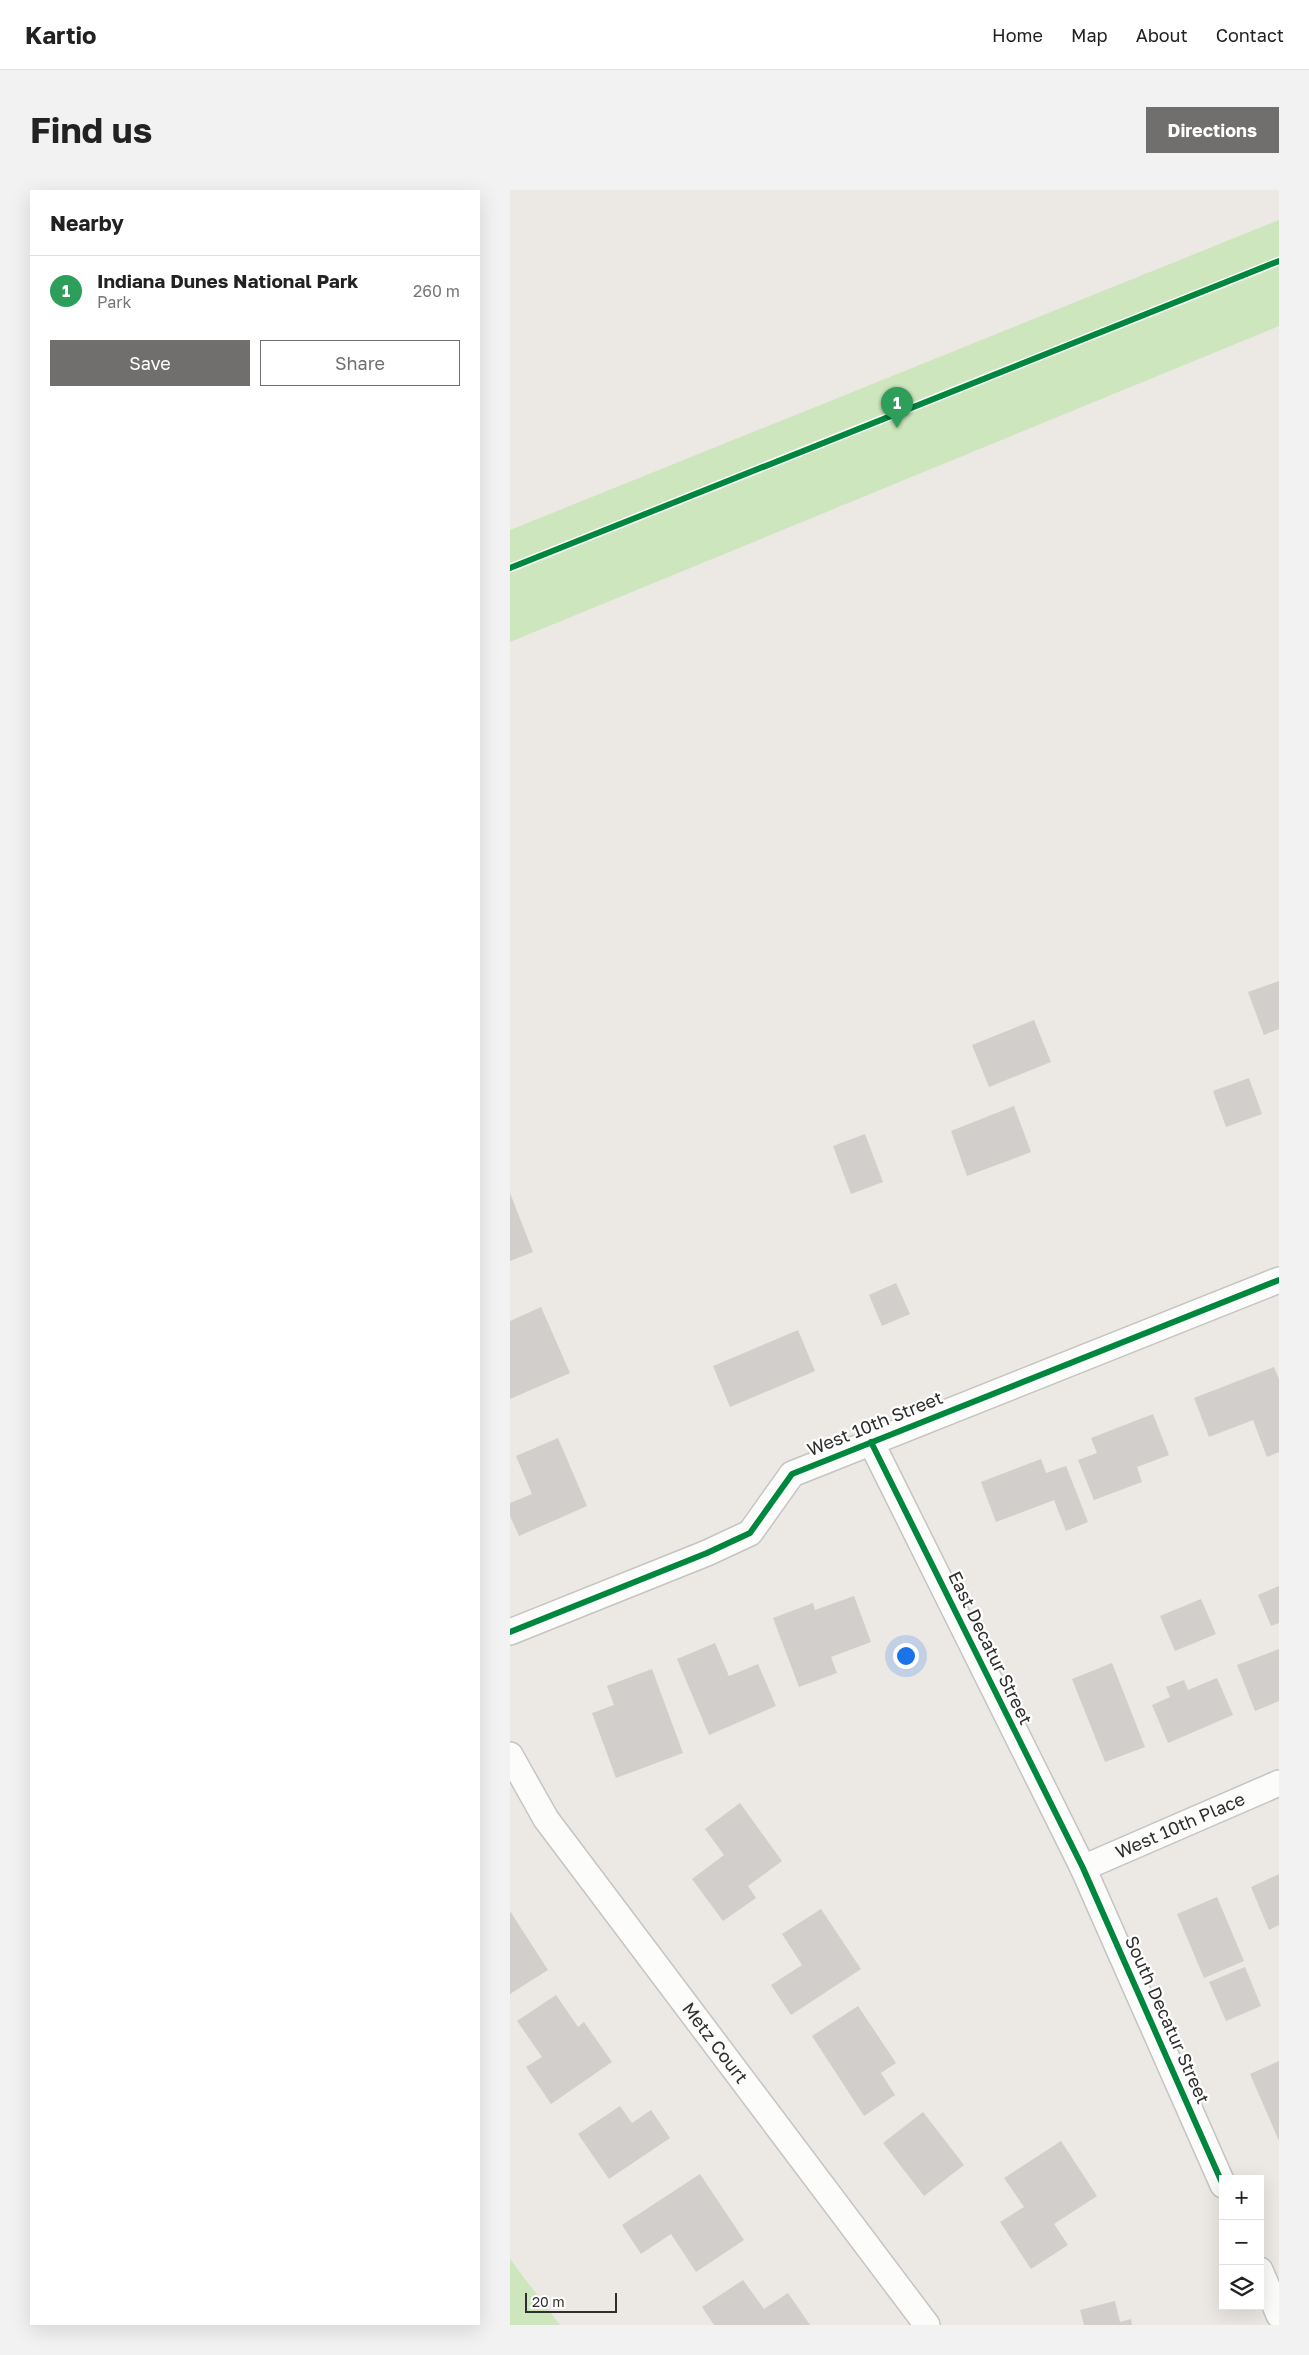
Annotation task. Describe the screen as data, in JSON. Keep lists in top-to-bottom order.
{
  "streets": {
    "street": [
      "West 10th Street",
      "East Decatur Street",
      "West 10th Place",
      "South Decatur Street",
      "Metz Court"
    ]
  },
  "crossings": [
    ["West 10th Street", "East Decatur Street"],
    ["East Decatur Street", "West 10th Place"],
    ["East Decatur Street", "South Decatur Street"],
    ["West 10th Place", "South Decatur Street"]
  ],
  "scale_bar": "20 m",
  "page": {
    "header": "Kartio",
    "nav": [
      "Home",
      "Map",
      "About",
      "Contact"
    ],
    "buttons": [
      "Directions",
      ["Save", "Share"]
    ],
    "title": "Find us",
    "heading": "Nearby",
    "list": [
      {
        "mark": "1",
        "name": "Indiana Dunes National Park",
        "note": "Park",
        "value": "260 m"
      }
    ],
    "pins": "1",
    "map_buttons": ["+", "−"],
    "scale": "20 m"
  }
}
